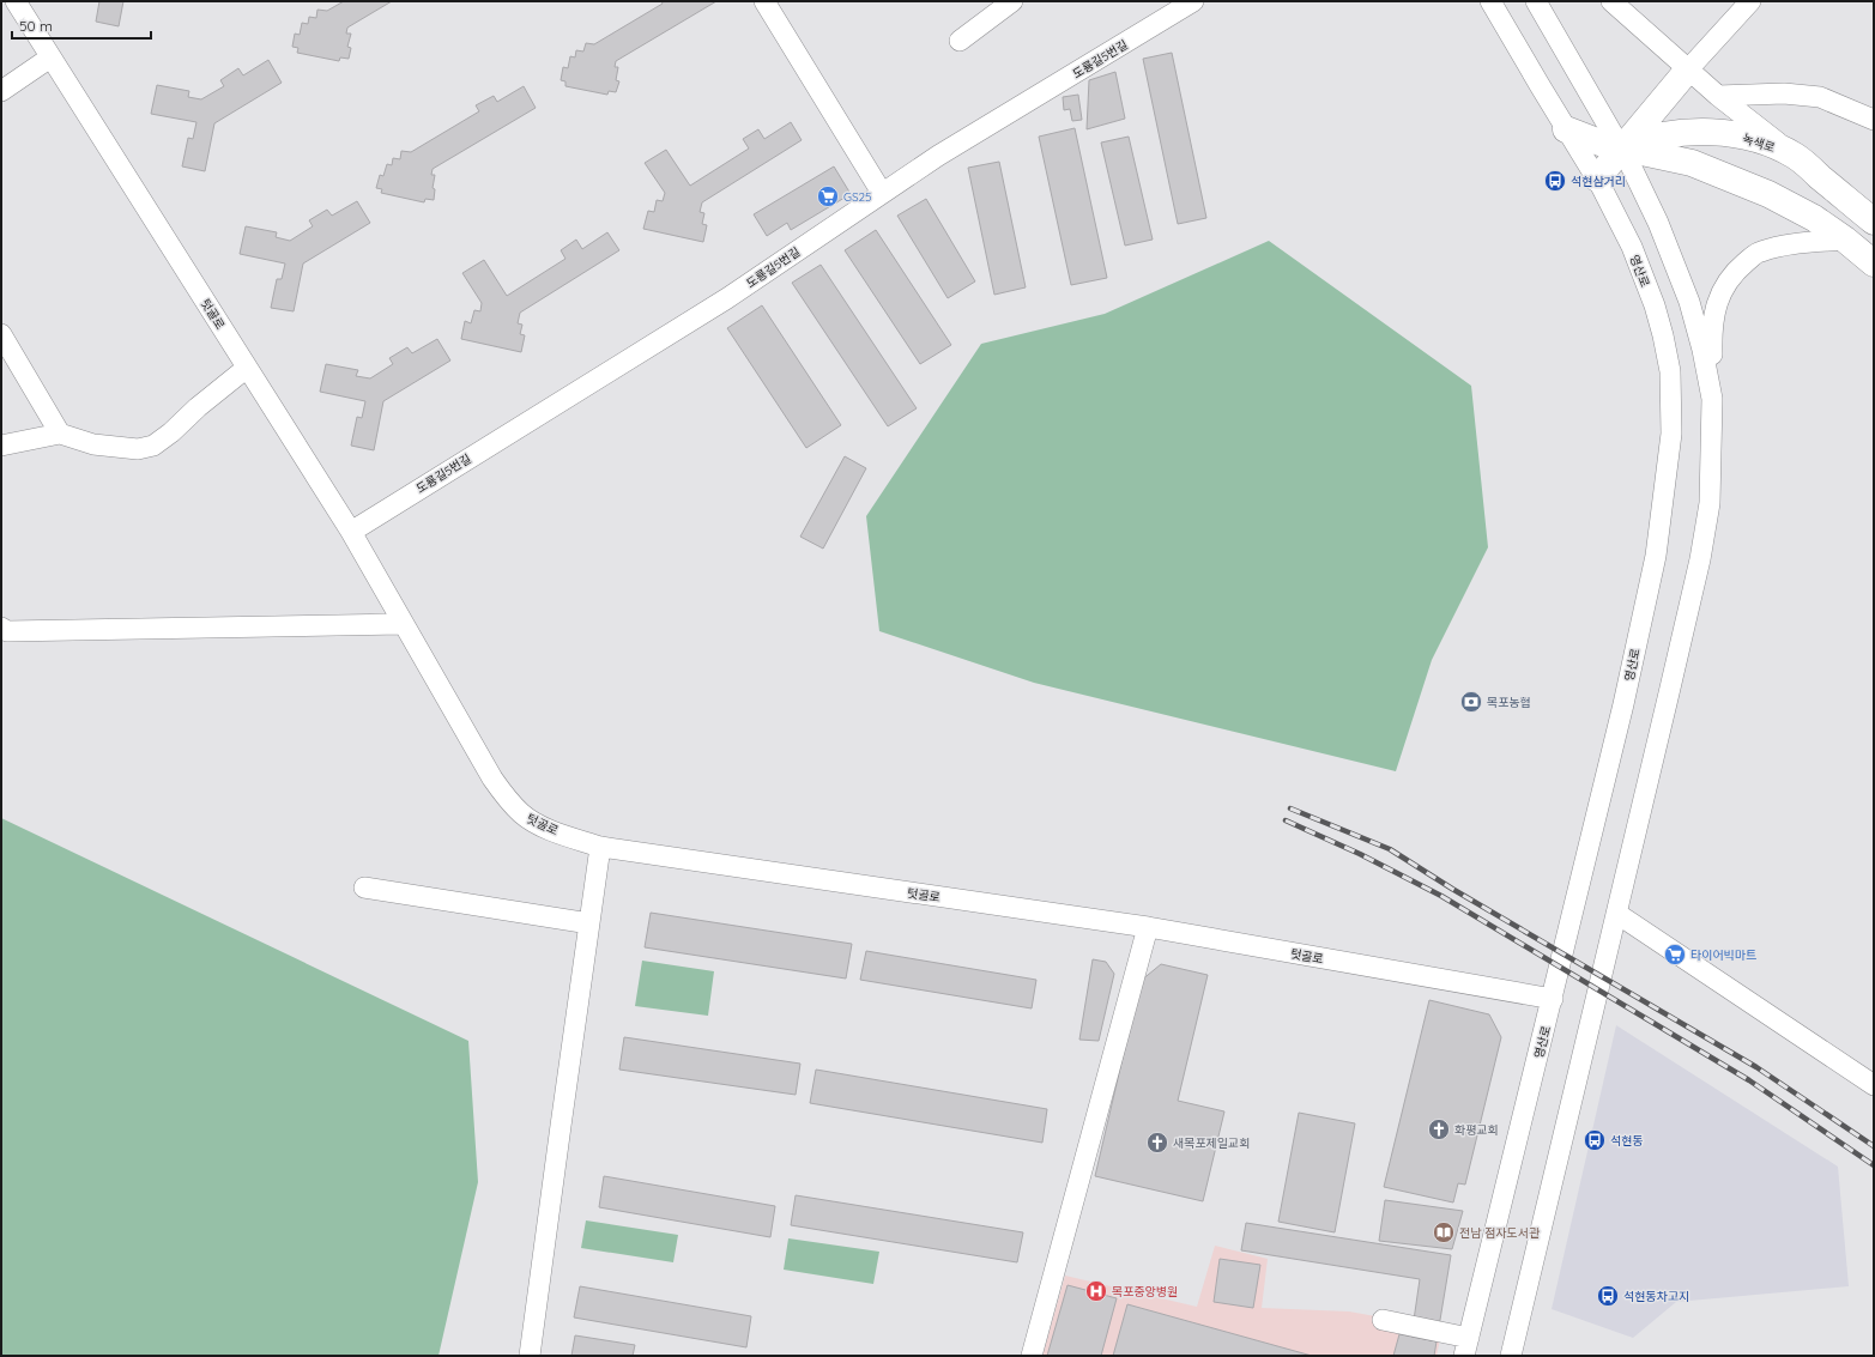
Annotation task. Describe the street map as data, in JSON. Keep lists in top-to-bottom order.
{
  "streets": {
    "main road": ["녹색로"],
    "street": ["도룡길5번길", "영산로", "텃골로"]
  },
  "crossings": [
    ["도룡길5번길", "텃골로"],
    ["영산로", "텃골로"]
  ],
  "places": {
    "bus stop": ["석현삼거리", "석현동", "석현동차고지"],
    "supermarket": ["GS25", "타이어빅마트"],
    "bank": ["목포농협"],
    "church": ["화평교회", "새목포제일교회"],
    "library": ["전남 점자도서관"],
    "hospital": ["목포중앙병원"]
  },
  "scale_bar": "50 m"
}
